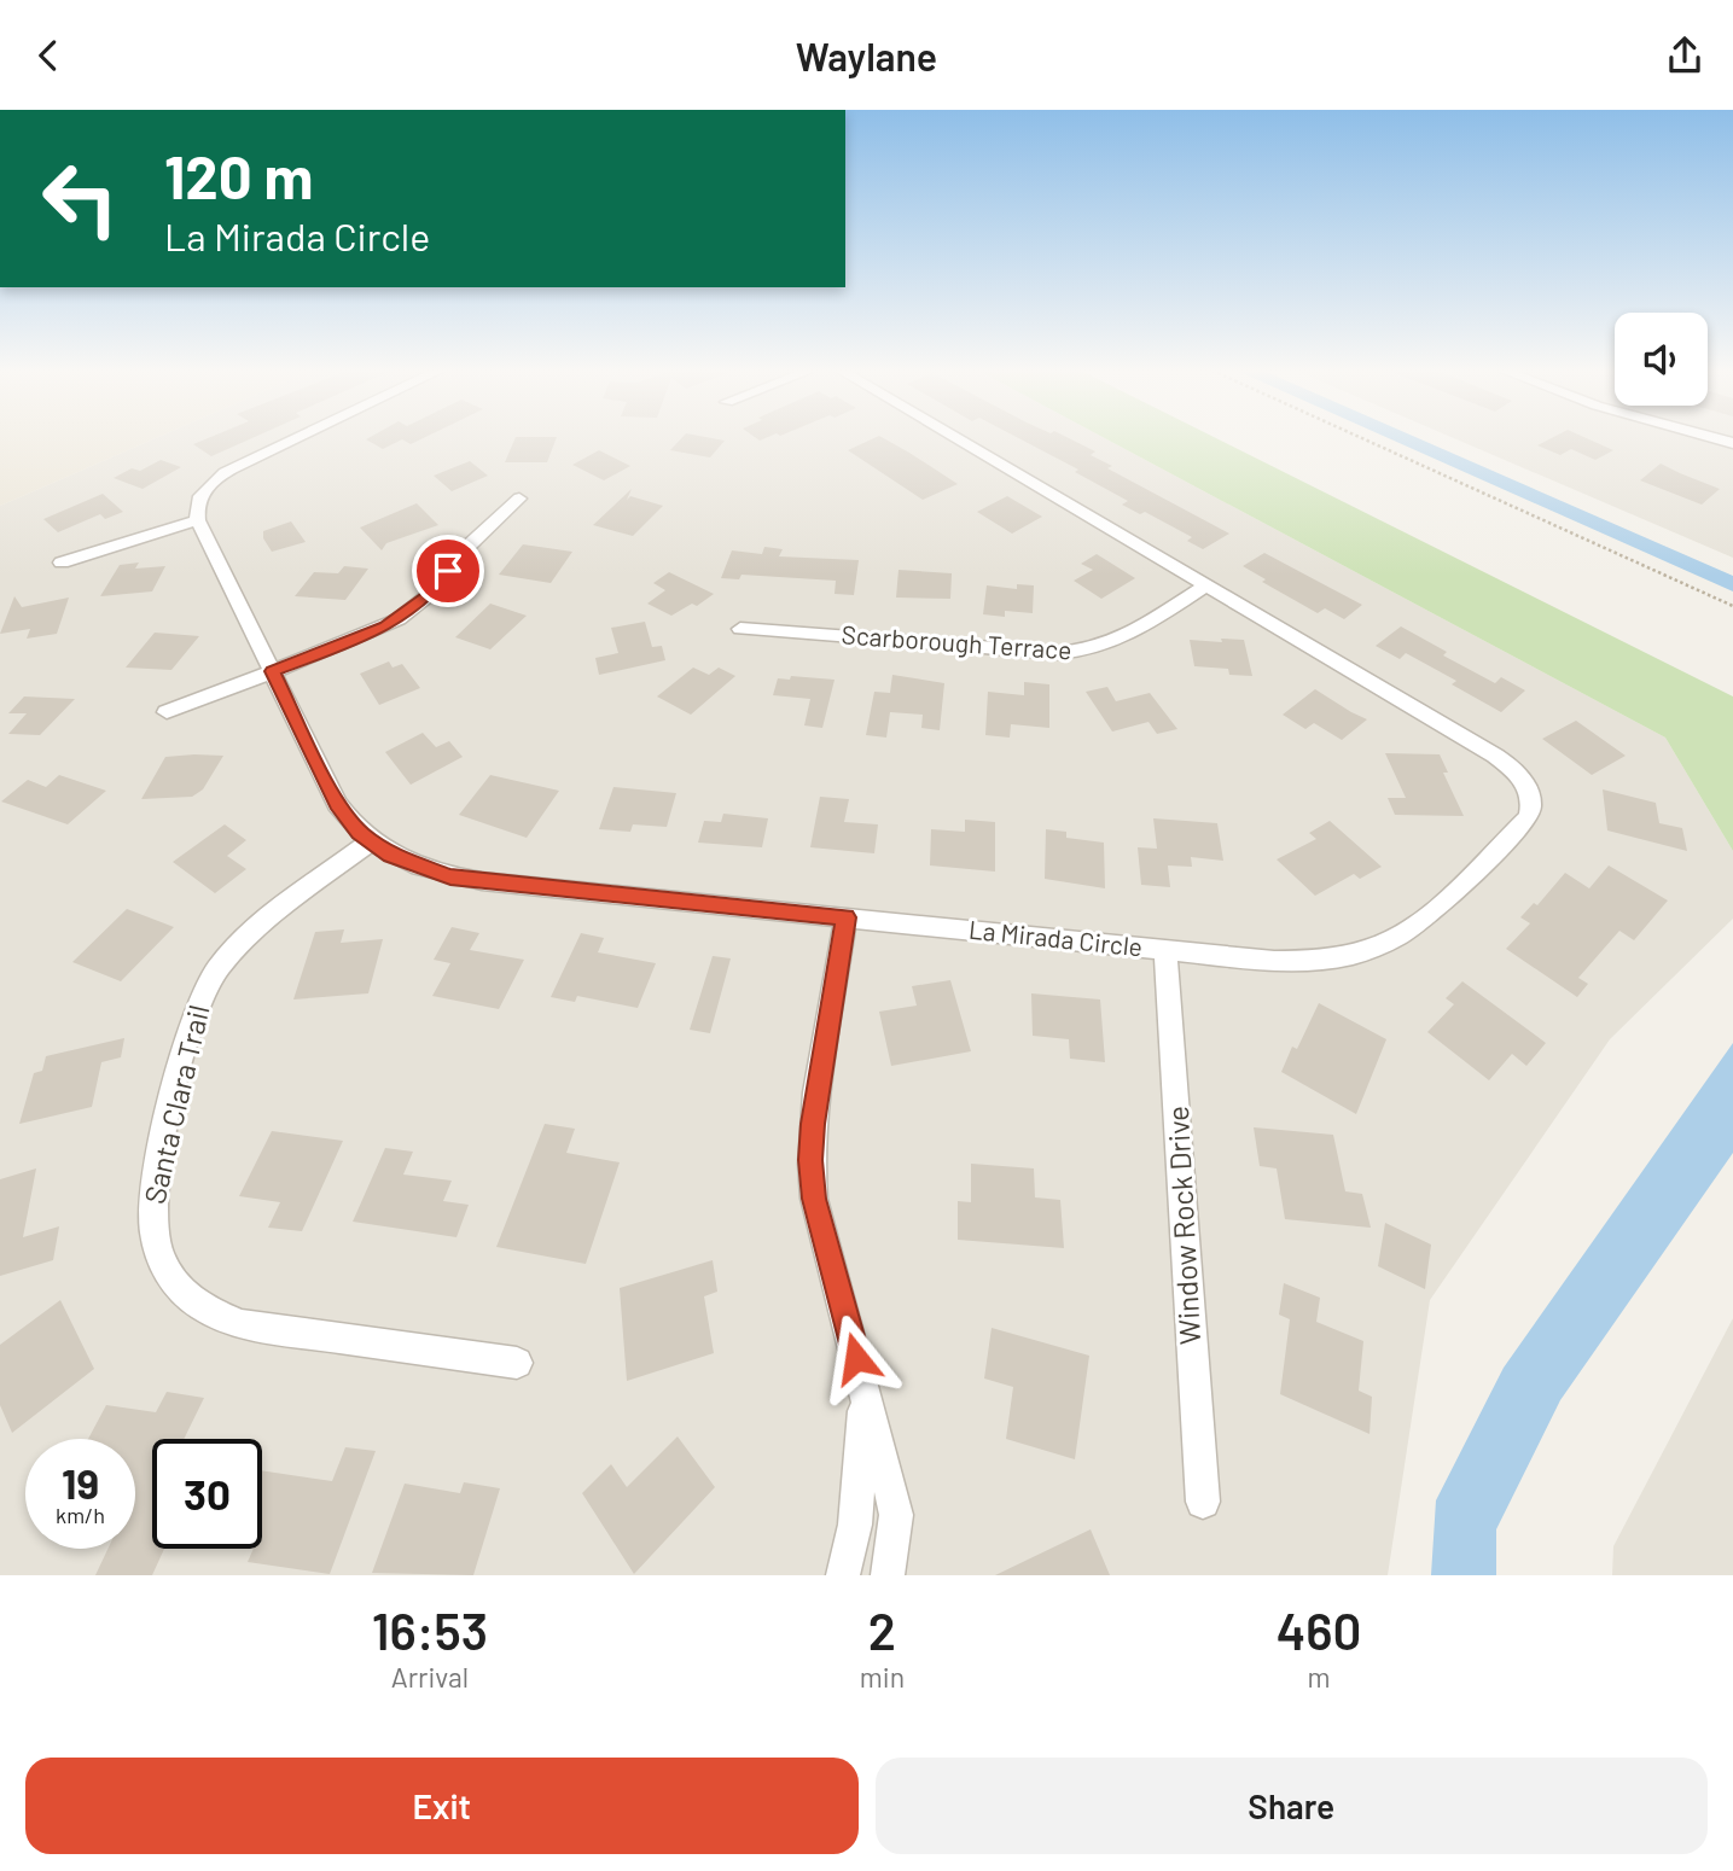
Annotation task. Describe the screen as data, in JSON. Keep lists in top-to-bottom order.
{
  "streets": {
    "street": [
      "Scarborough Terrace",
      "La Mirada Circle",
      "Santa Clara Trail",
      "Window Rock Drive"
    ]
  },
  "crossings": [
    ["Scarborough Terrace", "La Mirada Circle"],
    ["La Mirada Circle", "Santa Clara Trail"],
    ["La Mirada Circle", "Window Rock Drive"]
  ],
  "page": {
    "header": "Waylane",
    "turn": ["120 m", "La Mirada Circle"],
    "speed": "19 km/h",
    "limit": "30",
    "eta": [
      "16:53",
      "Arrival",
      "2",
      "min",
      "460",
      "m"
    ],
    "buttons": ["Exit", "Share"]
  }
}
